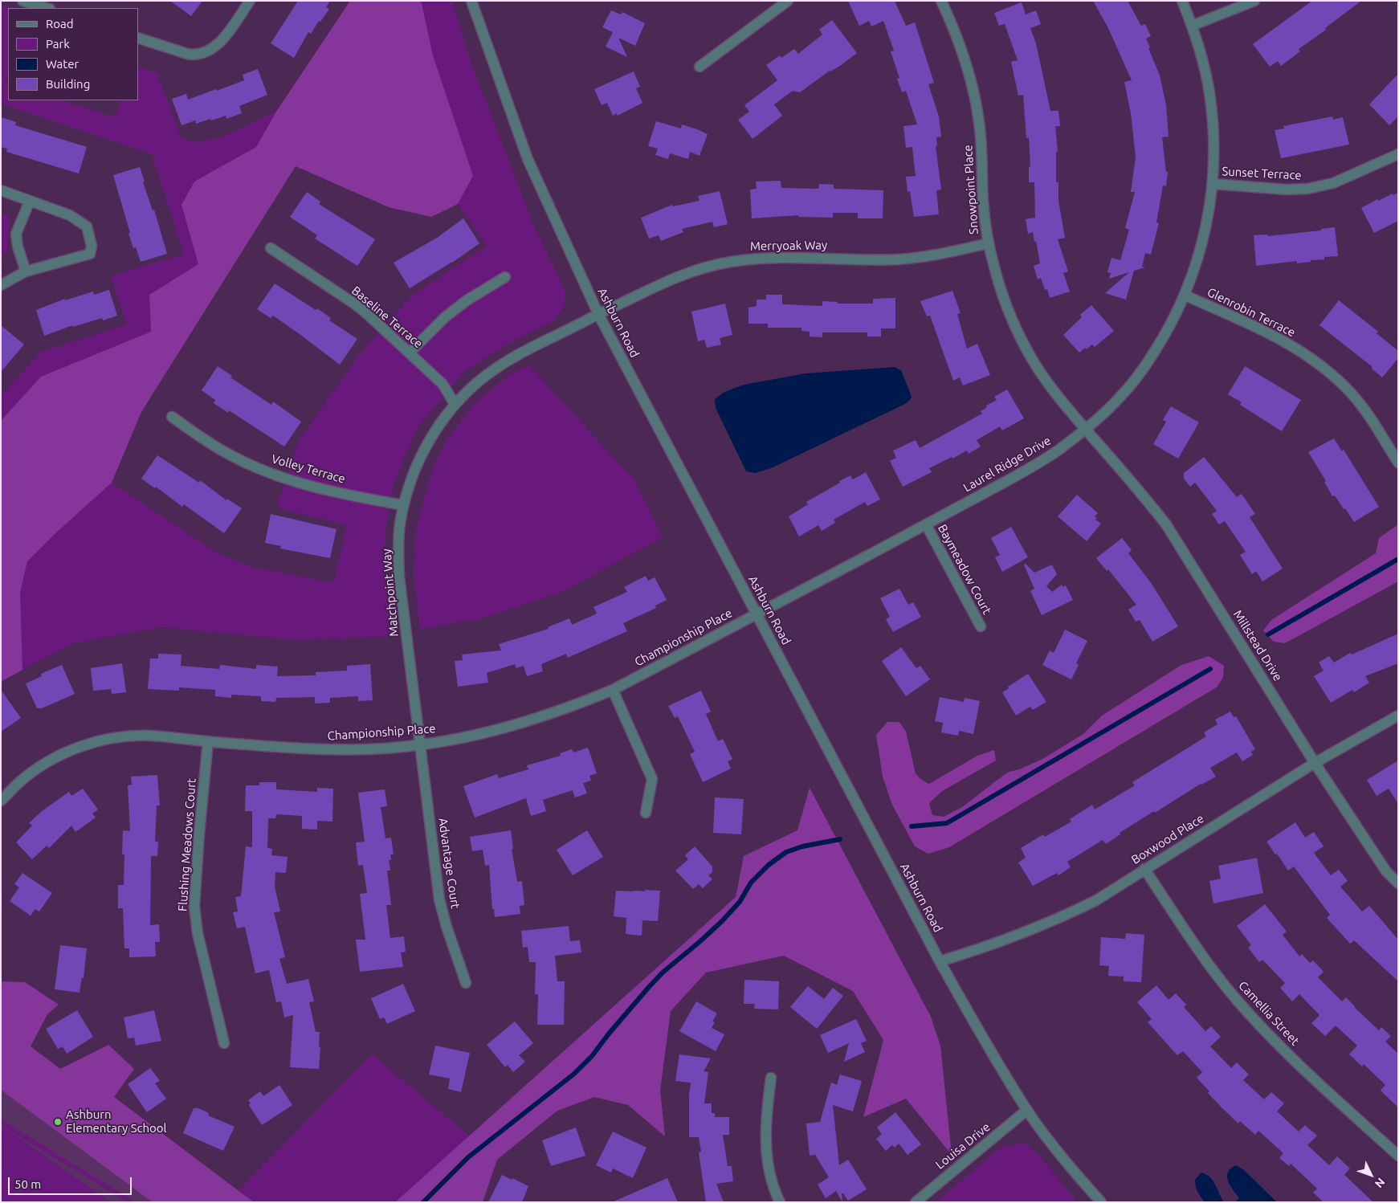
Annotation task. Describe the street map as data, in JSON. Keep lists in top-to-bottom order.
{
  "streets": {
    "street": [
      "Sunset Terrace",
      "Snowpoint Place",
      "Merryoak Way",
      "Glenrobin Terrace",
      "Baseline Terrace",
      "Ashburn Road",
      "Laurel Ridge Drive",
      "Volley Terrace",
      "Baymeadow Court",
      "Matchpoint Way",
      "Championship Place",
      "Millstead Drive",
      "Boxwood Place",
      "Flushing Meadows Court",
      "Advantage Court",
      "Camellia Street",
      "Louisa Drive"
    ]
  },
  "crossings": [
    ["Sunset Terrace", "Laurel Ridge Drive"],
    ["Snowpoint Place", "Merryoak Way"],
    ["Snowpoint Place", "Laurel Ridge Drive"],
    ["Snowpoint Place", "Millstead Drive"],
    ["Merryoak Way", "Ashburn Road"],
    ["Merryoak Way", "Matchpoint Way"],
    ["Glenrobin Terrace", "Laurel Ridge Drive"],
    ["Baseline Terrace", "Matchpoint Way"],
    ["Ashburn Road", "Laurel Ridge Drive"],
    ["Ashburn Road", "Matchpoint Way"],
    ["Ashburn Road", "Championship Place"],
    ["Ashburn Road", "Boxwood Place"],
    ["Ashburn Road", "Louisa Drive"],
    ["Laurel Ridge Drive", "Baymeadow Court"],
    ["Laurel Ridge Drive", "Championship Place"],
    ["Laurel Ridge Drive", "Millstead Drive"],
    ["Volley Terrace", "Matchpoint Way"],
    ["Matchpoint Way", "Championship Place"],
    ["Matchpoint Way", "Advantage Court"],
    ["Championship Place", "Flushing Meadows Court"],
    ["Championship Place", "Advantage Court"],
    ["Millstead Drive", "Boxwood Place"],
    ["Boxwood Place", "Camellia Street"]
  ],
  "places": ["Ashburn Elementary School"],
  "legend": [
    "Road",
    "Park",
    "Water",
    "Building"
  ],
  "scale_bar": "50 m",
  "north": "bottom right"
}
